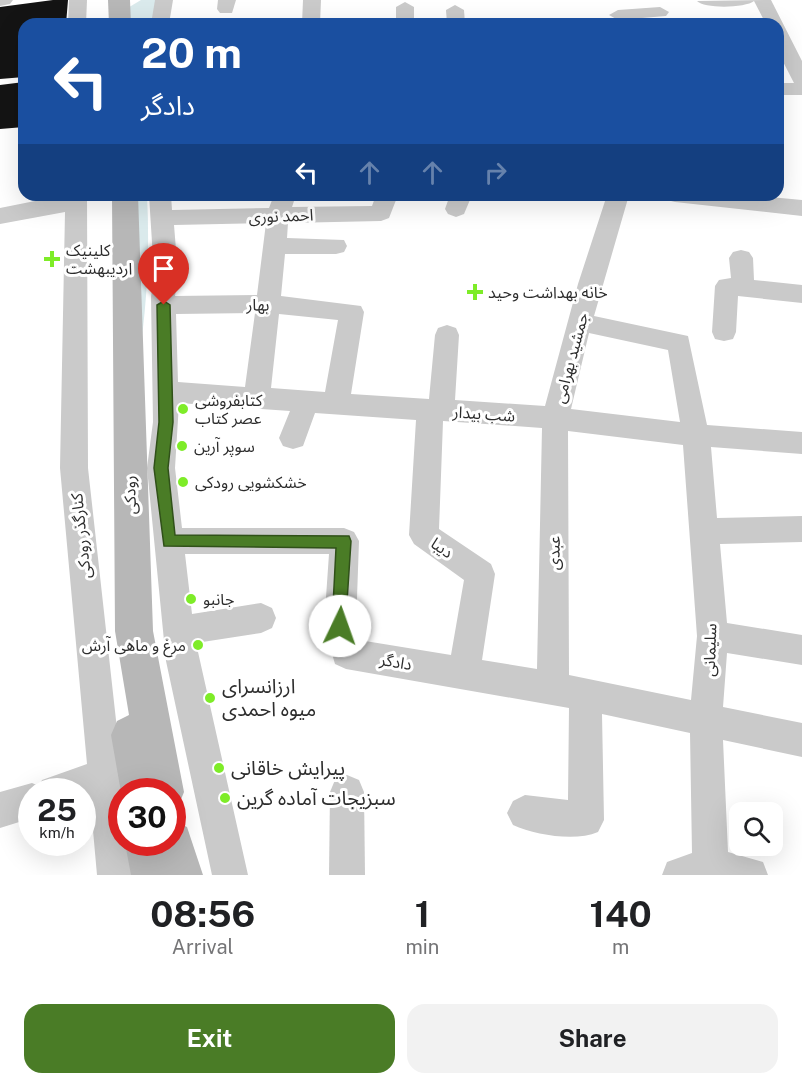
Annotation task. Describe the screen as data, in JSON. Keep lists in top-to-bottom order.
{
  "streets": {
    "main road": ["رودکی"],
    "street": [
      "احمد نوری",
      "بهار",
      "جمشید بهرامی",
      "شب بیدار",
      "کنارگذر رودکی",
      "دیبا",
      "عبدی",
      "سلیمانی",
      "دادگر"
    ]
  },
  "crossings": [
    ["بهار", "شب بیدار"],
    ["جمشید بهرامی", "شب بیدار"],
    ["جمشید بهرامی", "عبدی"],
    ["جمشید بهرامی", "سلیمانی"],
    ["شب بیدار", "دیبا"],
    ["شب بیدار", "عبدی"],
    ["شب بیدار", "سلیمانی"],
    ["دیبا", "دادگر"],
    ["عبدی", "دادگر"],
    ["سلیمانی", "دادگر"]
  ],
  "places": {
    "health": ["کلینیک اردیبهشت", "خانه بهداشت وحید"],
    "other": [
      "کتابفروشی عصر کتاب",
      "سوپر آرین",
      "خشکشویی رودکی",
      "جانبو",
      "مرغ و ماهی آرش",
      "ارزانسرای میوه احمدی",
      "پیرایش خاقانی",
      "سبزیجات آماده گرین"
    ]
  },
  "page": {
    "turn": ["20 m", "دادگر"],
    "speed": "25 km/h",
    "limit": "30",
    "eta": [
      "08:56",
      "Arrival",
      "1",
      "min",
      "140",
      "m"
    ],
    "buttons": ["Exit", "Share"]
  }
}
